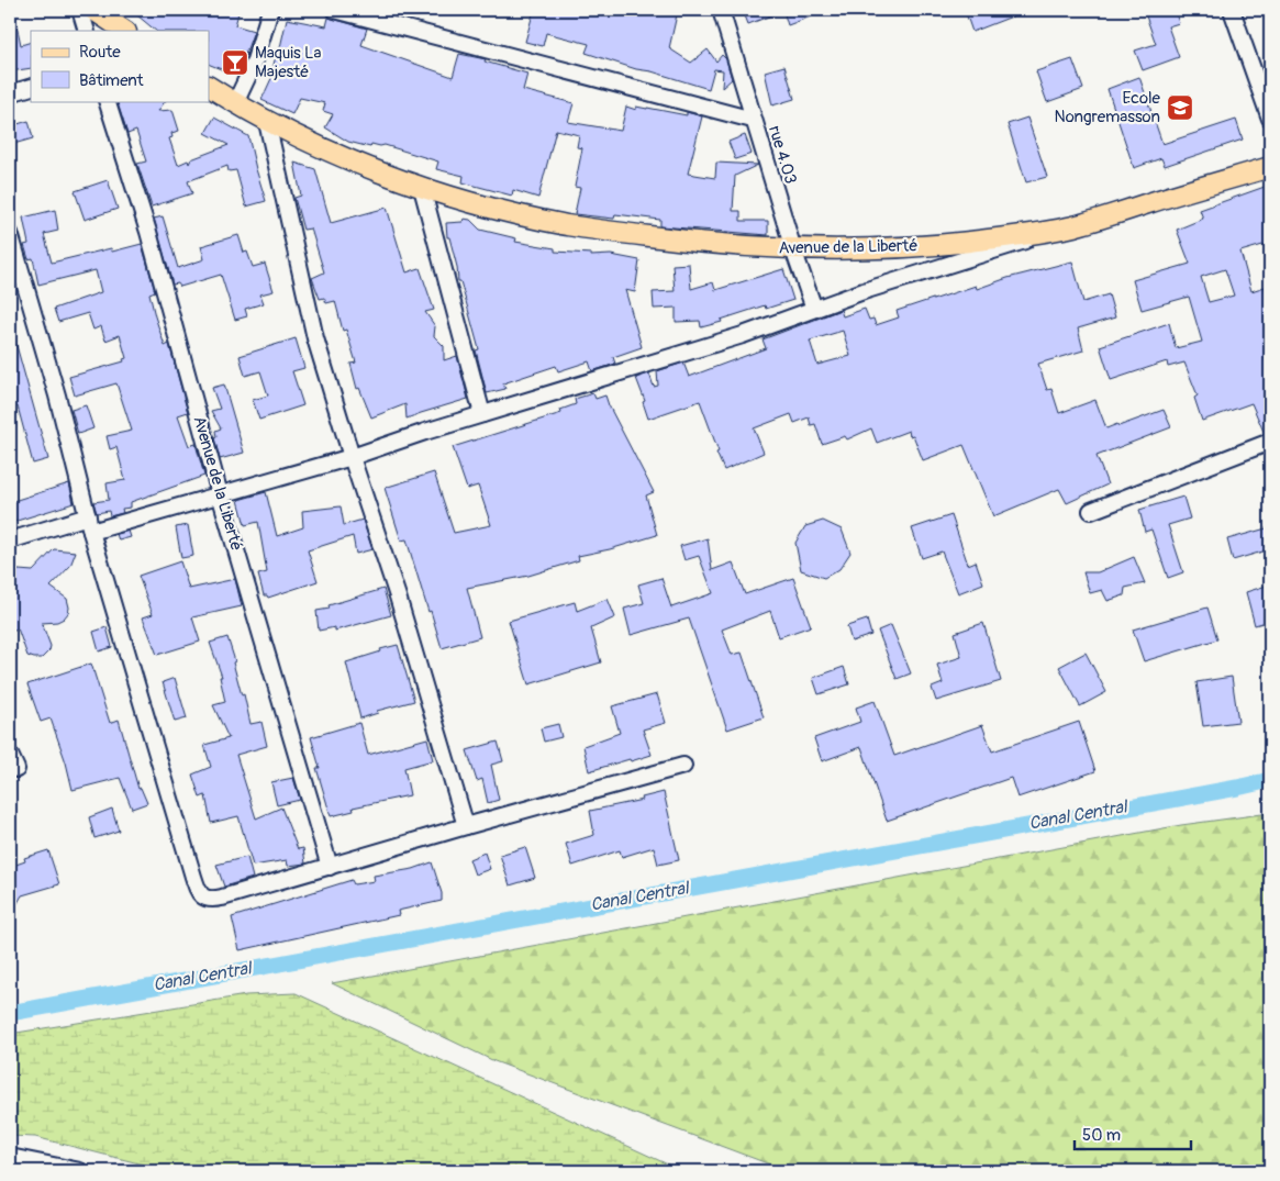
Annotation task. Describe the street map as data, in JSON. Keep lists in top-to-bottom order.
{
  "streets": {
    "main road": ["Avenue de la Liberté"],
    "street": ["rue 4.03"]
  },
  "crossings": [
    ["rue 4.03", "Avenue de la Liberté"]
  ],
  "water": ["Canal Central"],
  "places": {
    "bar": ["Maquis La Majesté"],
    "school or university": ["Ecole Nongremasson"]
  },
  "legend": ["Route", "Bâtiment"],
  "scale_bar": "50 m"
}
